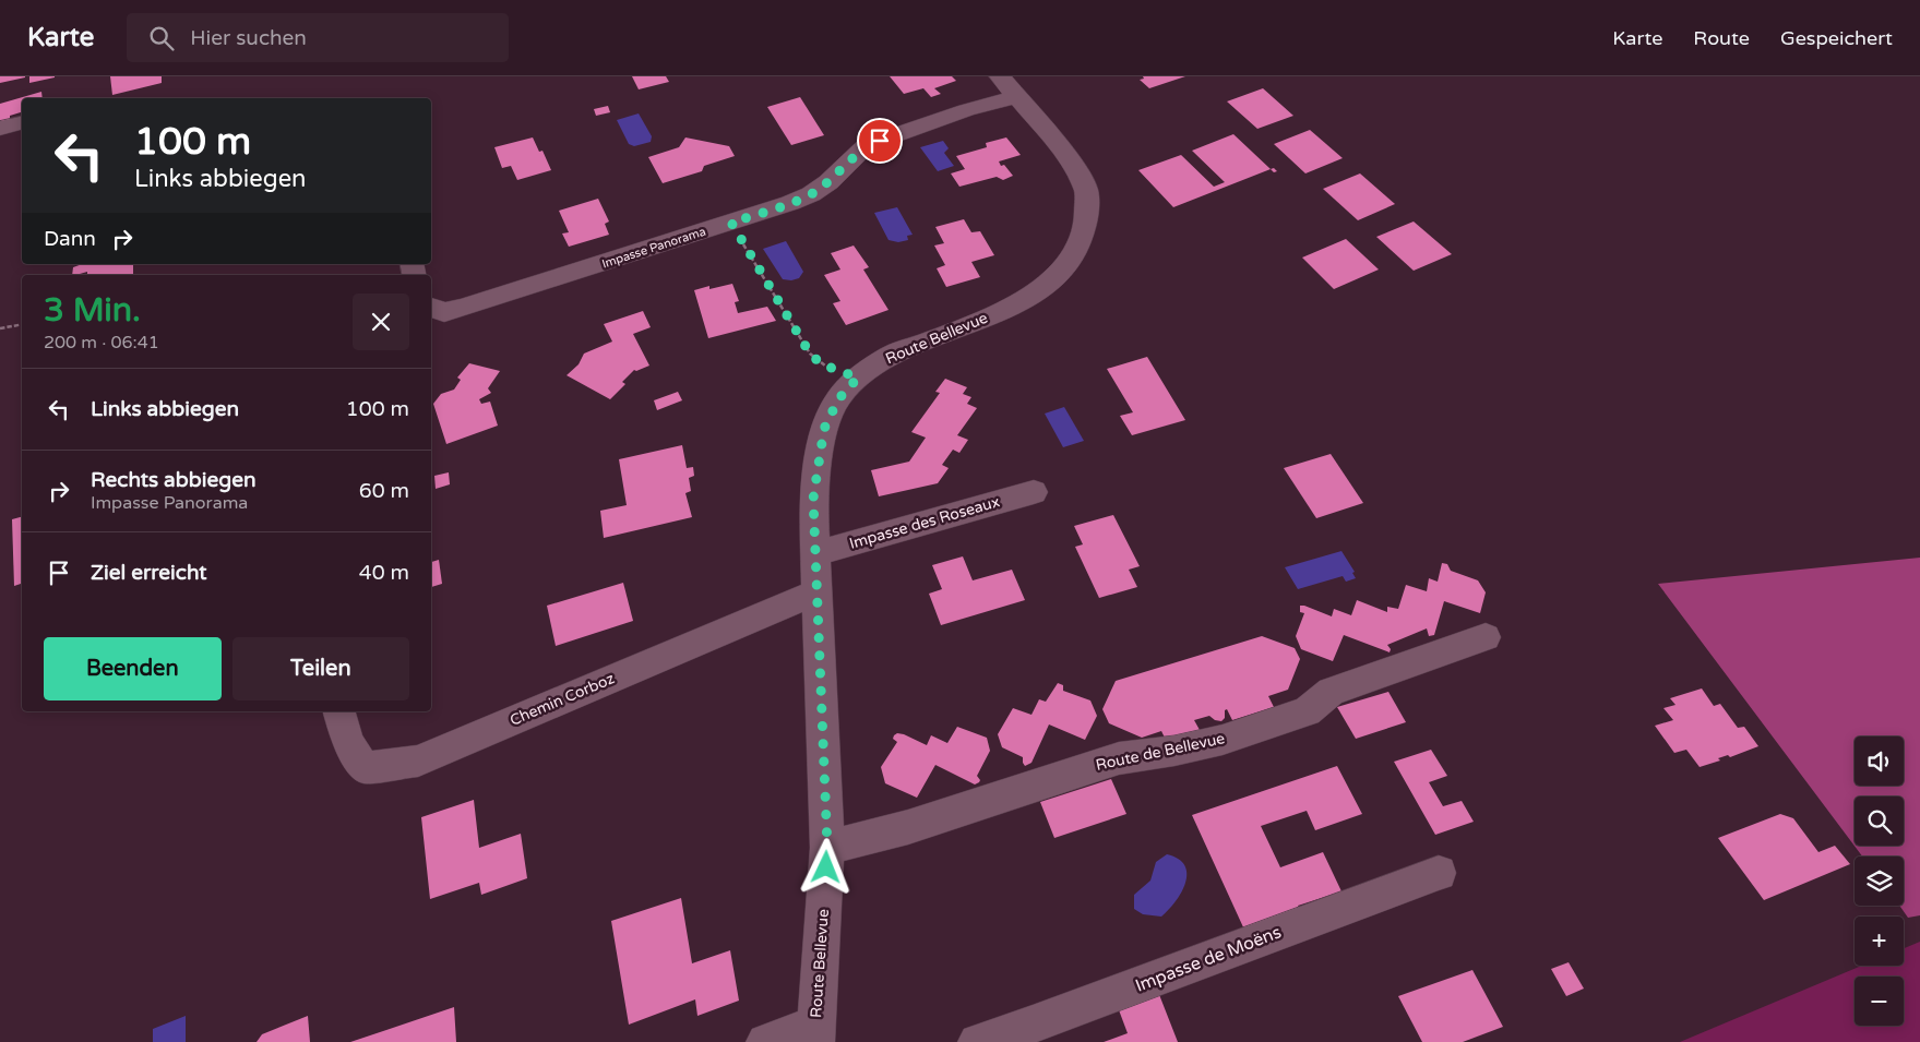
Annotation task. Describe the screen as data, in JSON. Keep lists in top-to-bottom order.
{
  "streets": {
    "street": [
      "Impasse Panorama",
      "Route Bellevue",
      "Impasse des Roseaux",
      "Chemin Corboz",
      "Route de Bellevue",
      "Impasse de Moëns"
    ]
  },
  "crossings": [
    ["Impasse Panorama", "Route Bellevue"],
    ["Route Bellevue", "Impasse des Roseaux"],
    ["Route Bellevue", "Chemin Corboz"],
    ["Route Bellevue", "Route de Bellevue"]
  ],
  "page": {
    "header": "Karte",
    "search": "Hier suchen",
    "nav": ["Karte", "Route", "Gespeichert"],
    "turn": ["100 m", "Links abbiegen"],
    "then": "Dann",
    "heading": ["3 Min.", "200 m · 06:41"],
    "list": [
      {
        "name": "Links abbiegen",
        "value": "100 m"
      },
      {
        "name": "Rechts abbiegen",
        "note": "Impasse Panorama",
        "value": "60 m"
      },
      {
        "name": "Ziel erreicht",
        "value": "40 m"
      }
    ],
    "buttons": ["Beenden", "Teilen"],
    "map_buttons": ["+", "−"]
  }
}
